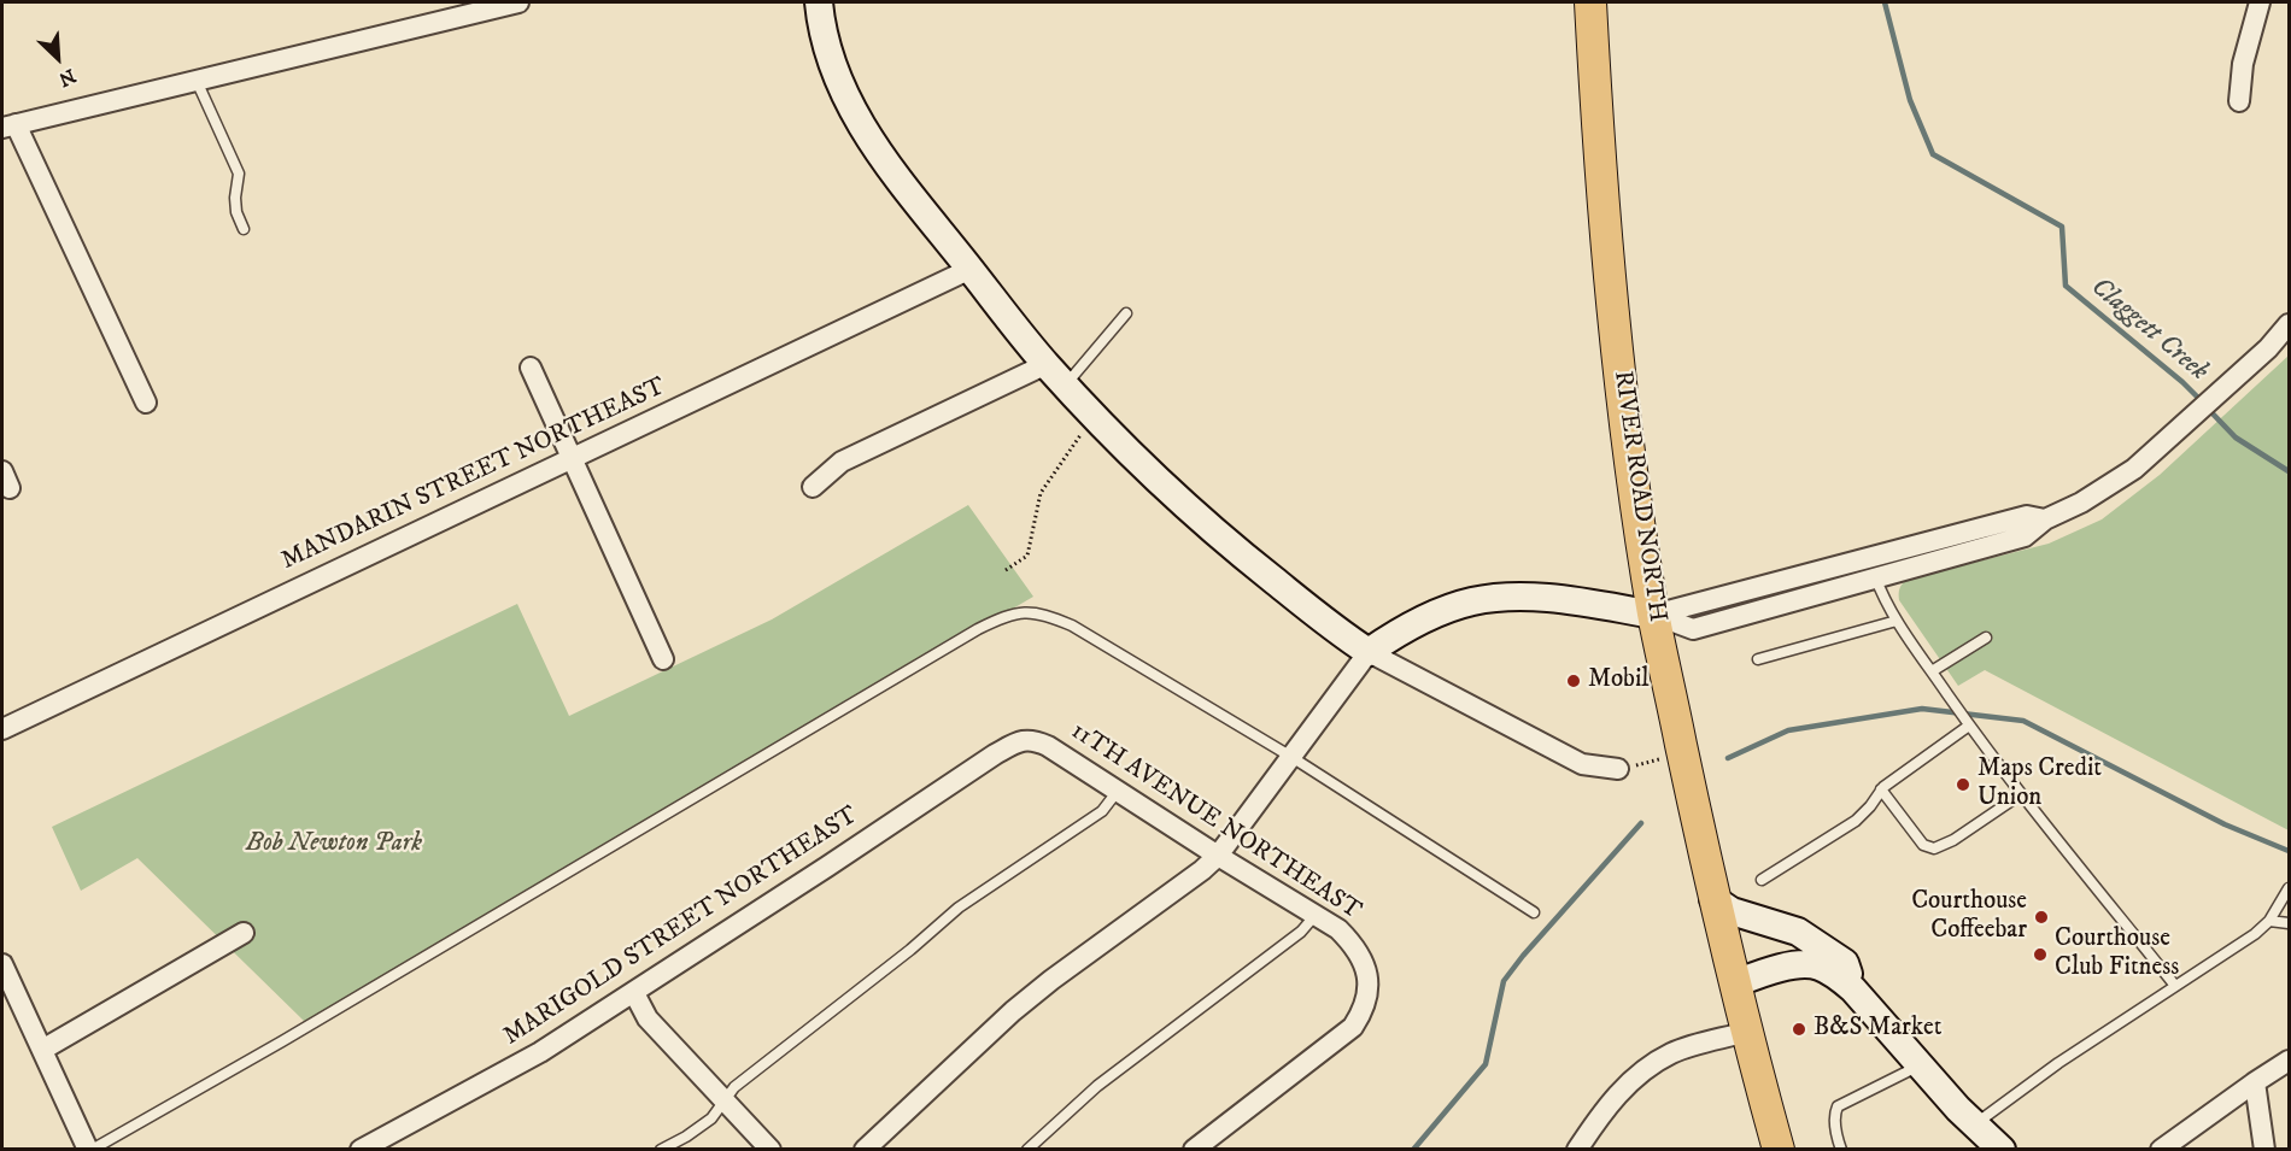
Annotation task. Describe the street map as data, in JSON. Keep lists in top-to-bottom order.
{
  "streets": {
    "main road": ["RIVER ROAD NORTH"],
    "street": ["MANDARIN STREET NORTHEAST", "11TH AVENUE NORTHEAST", "MARIGOLD STREET NORTHEAST"]
  },
  "crossings": [
    ["11TH AVENUE NORTHEAST", "MARIGOLD STREET NORTHEAST"]
  ],
  "water": ["Claggett Creek"],
  "parks": ["Bob Newton Park"],
  "places": [
    "Mobil",
    "Maps Credit Union",
    "Courthouse Coffeebar",
    "Courthouse Club Fitness",
    "B&S Market"
  ],
  "north": "bottom right"
}
